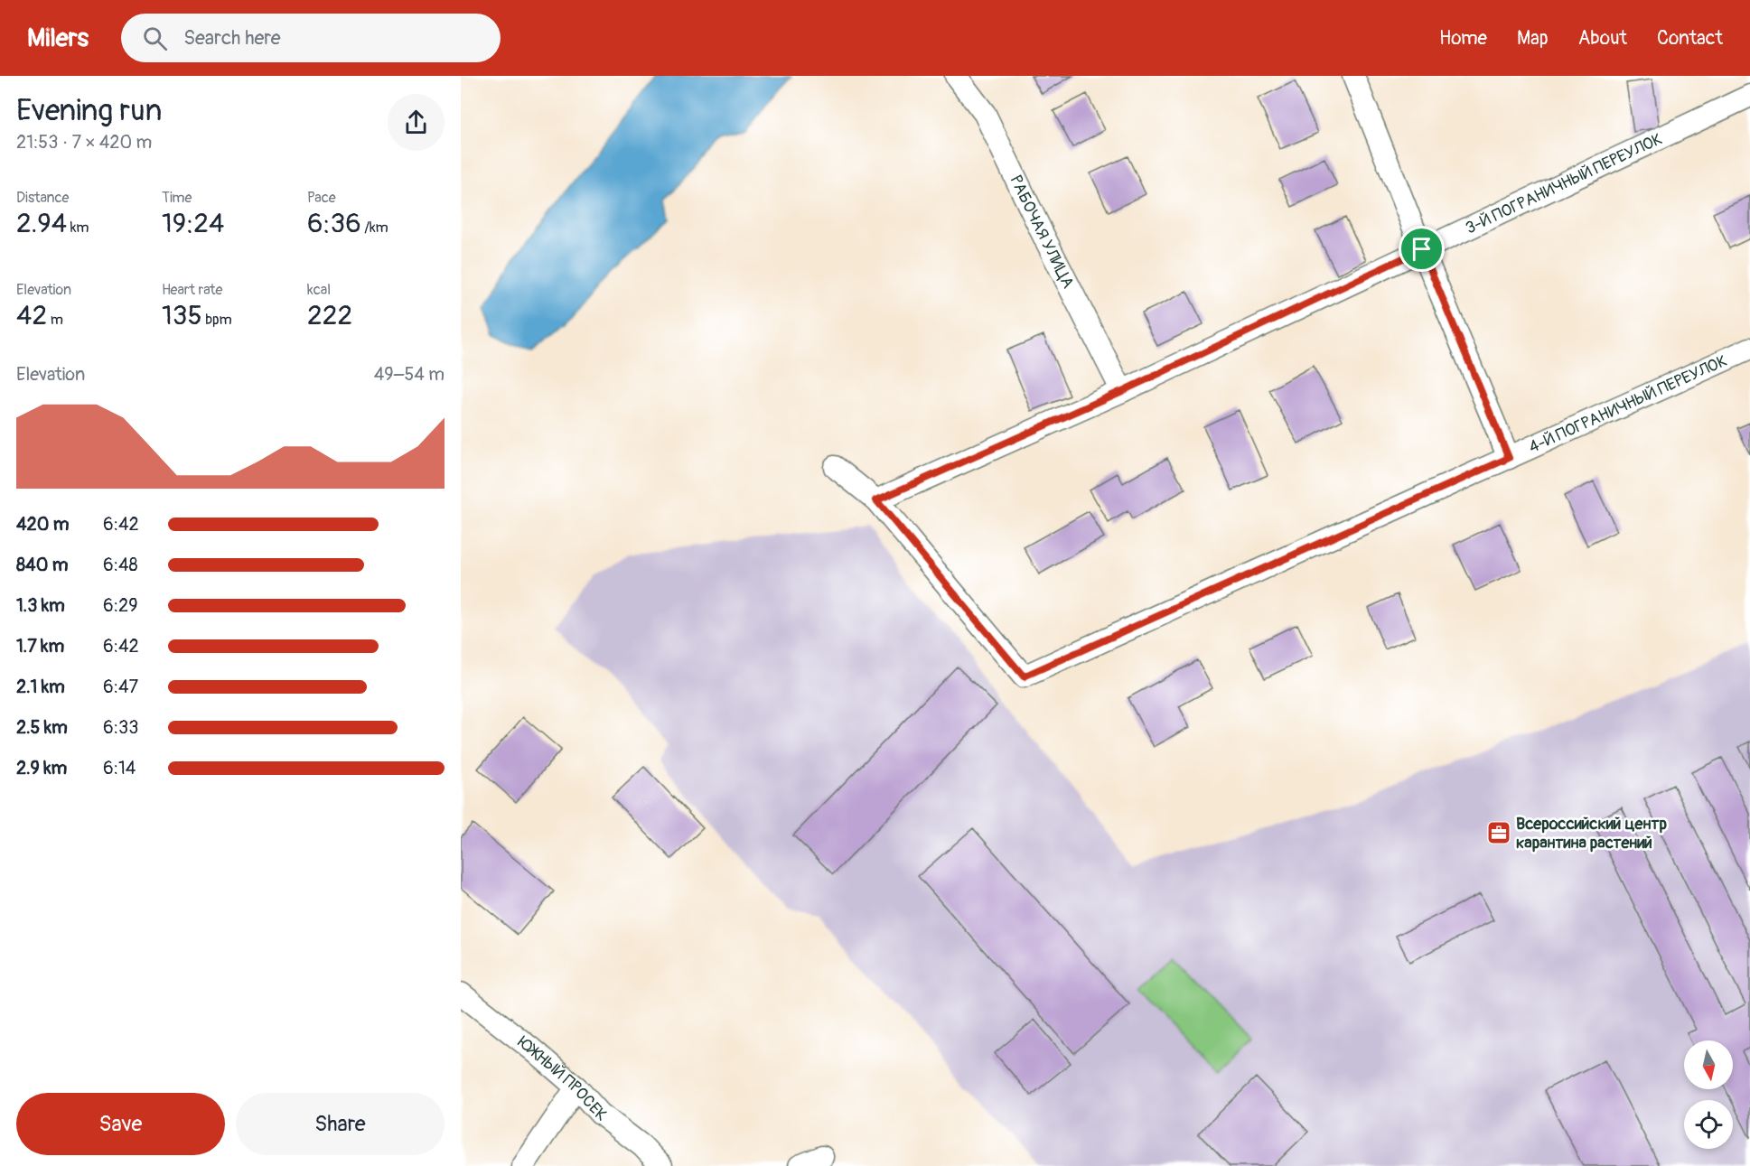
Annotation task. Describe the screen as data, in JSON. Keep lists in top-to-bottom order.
{
  "streets": {
    "street": [
      "3-Й ПОГРАНИЧНЫЙ ПЕРЕУЛОК",
      "РАБОЧАЯ УЛИЦА",
      "4-Й ПОГРАНИЧНЫЙ ПЕРЕУЛОК",
      "ЮЖНЫЙ ПРОСЕК"
    ]
  },
  "crossings": [
    ["3-Й ПОГРАНИЧНЫЙ ПЕРЕУЛОК", "РАБОЧАЯ УЛИЦА"],
    ["3-Й ПОГРАНИЧНЫЙ ПЕРЕУЛОК", "4-Й ПОГРАНИЧНЫЙ ПЕРЕУЛОК"]
  ],
  "places": {
    "office": ["Всероссийский центр карантина растений"]
  },
  "north": "bottom",
  "page": {
    "header": "Milers",
    "search": "Search here",
    "nav": [
      "Home",
      "Map",
      "About",
      "Contact"
    ],
    "heading": ["Evening run", "21:53 · 7 × 420 m"],
    "stats": [
      ["Distance", "2.94 km"],
      ["Time", "19:24"],
      ["Pace", "6:36 /km"],
      ["Elevation", "42 m"],
      ["Heart rate", "135 bpm"],
      ["kcal", "222"]
    ],
    "chart": ["Elevation", "49–54 m"],
    "list": [
      {
        "name": "420 m",
        "note": "6:42"
      },
      {
        "name": "840 m",
        "note": "6:48"
      },
      {
        "name": "1.3 km",
        "note": "6:29"
      },
      {
        "name": "1.7 km",
        "note": "6:42"
      },
      {
        "name": "2.1 km",
        "note": "6:47"
      },
      {
        "name": "2.5 km",
        "note": "6:33"
      },
      {
        "name": "2.9 km",
        "note": "6:14"
      }
    ],
    "buttons": ["Save", "Share"]
  }
}
